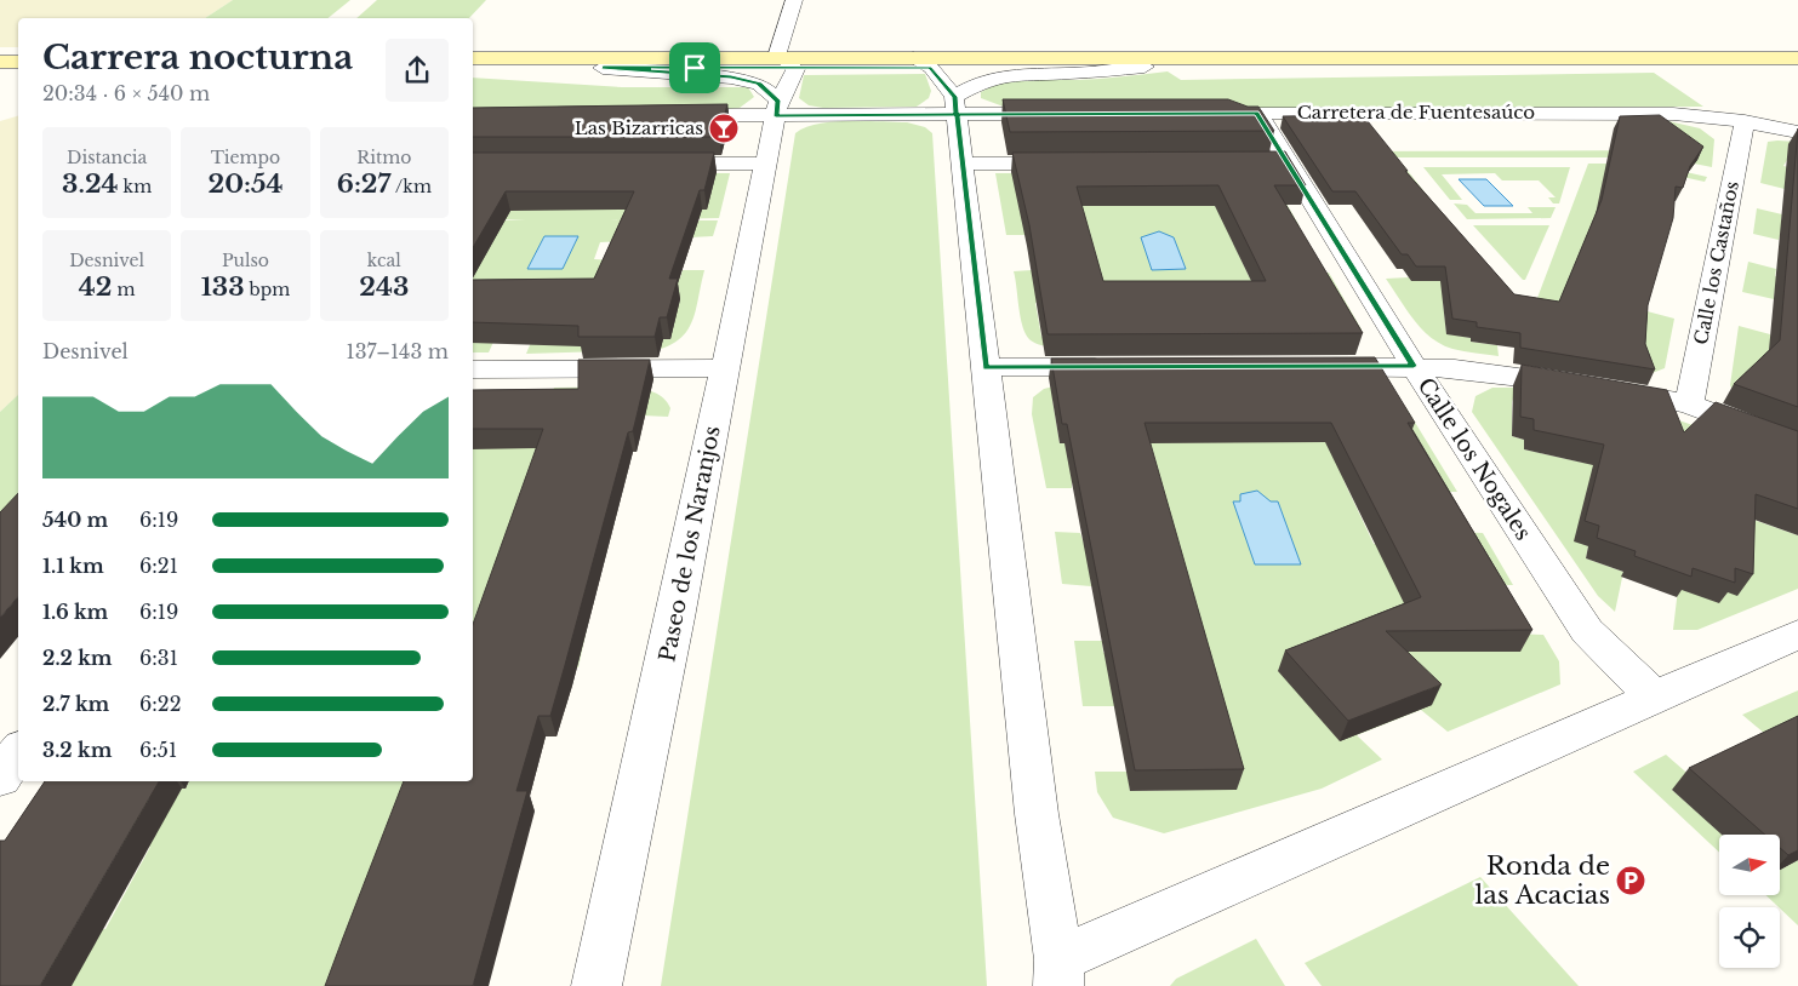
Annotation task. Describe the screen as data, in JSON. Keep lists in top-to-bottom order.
{
  "streets": {
    "street": [
      "Carretera de Fuentesaúco",
      "Calle los Castaños",
      "Calle los Nogales",
      "Paseo de los Naranjos"
    ]
  },
  "crossings": [
    ["Carretera de Fuentesaúco", "Calle los Castaños"],
    ["Carretera de Fuentesaúco", "Calle los Nogales"]
  ],
  "places": {
    "bar": ["Las Bizarricas"],
    "parking": ["Ronda de las Acacias"]
  },
  "north": "right",
  "page": {
    "heading": ["Carrera nocturna", "20:34 · 6 × 540 m"],
    "stats": [
      ["Distancia", "3.24 km"],
      ["Tiempo", "20:54"],
      ["Ritmo", "6:27 /km"],
      ["Desnivel", "42 m"],
      ["Pulso", "133 bpm"],
      ["kcal", "243"]
    ],
    "chart": ["Desnivel", "137–143 m"],
    "list": [
      {
        "name": "540 m",
        "note": "6:19"
      },
      {
        "name": "1.1 km",
        "note": "6:21"
      },
      {
        "name": "1.6 km",
        "note": "6:19"
      },
      {
        "name": "2.2 km",
        "note": "6:31"
      },
      {
        "name": "2.7 km",
        "note": "6:22"
      },
      {
        "name": "3.2 km",
        "note": "6:51"
      }
    ]
  }
}
